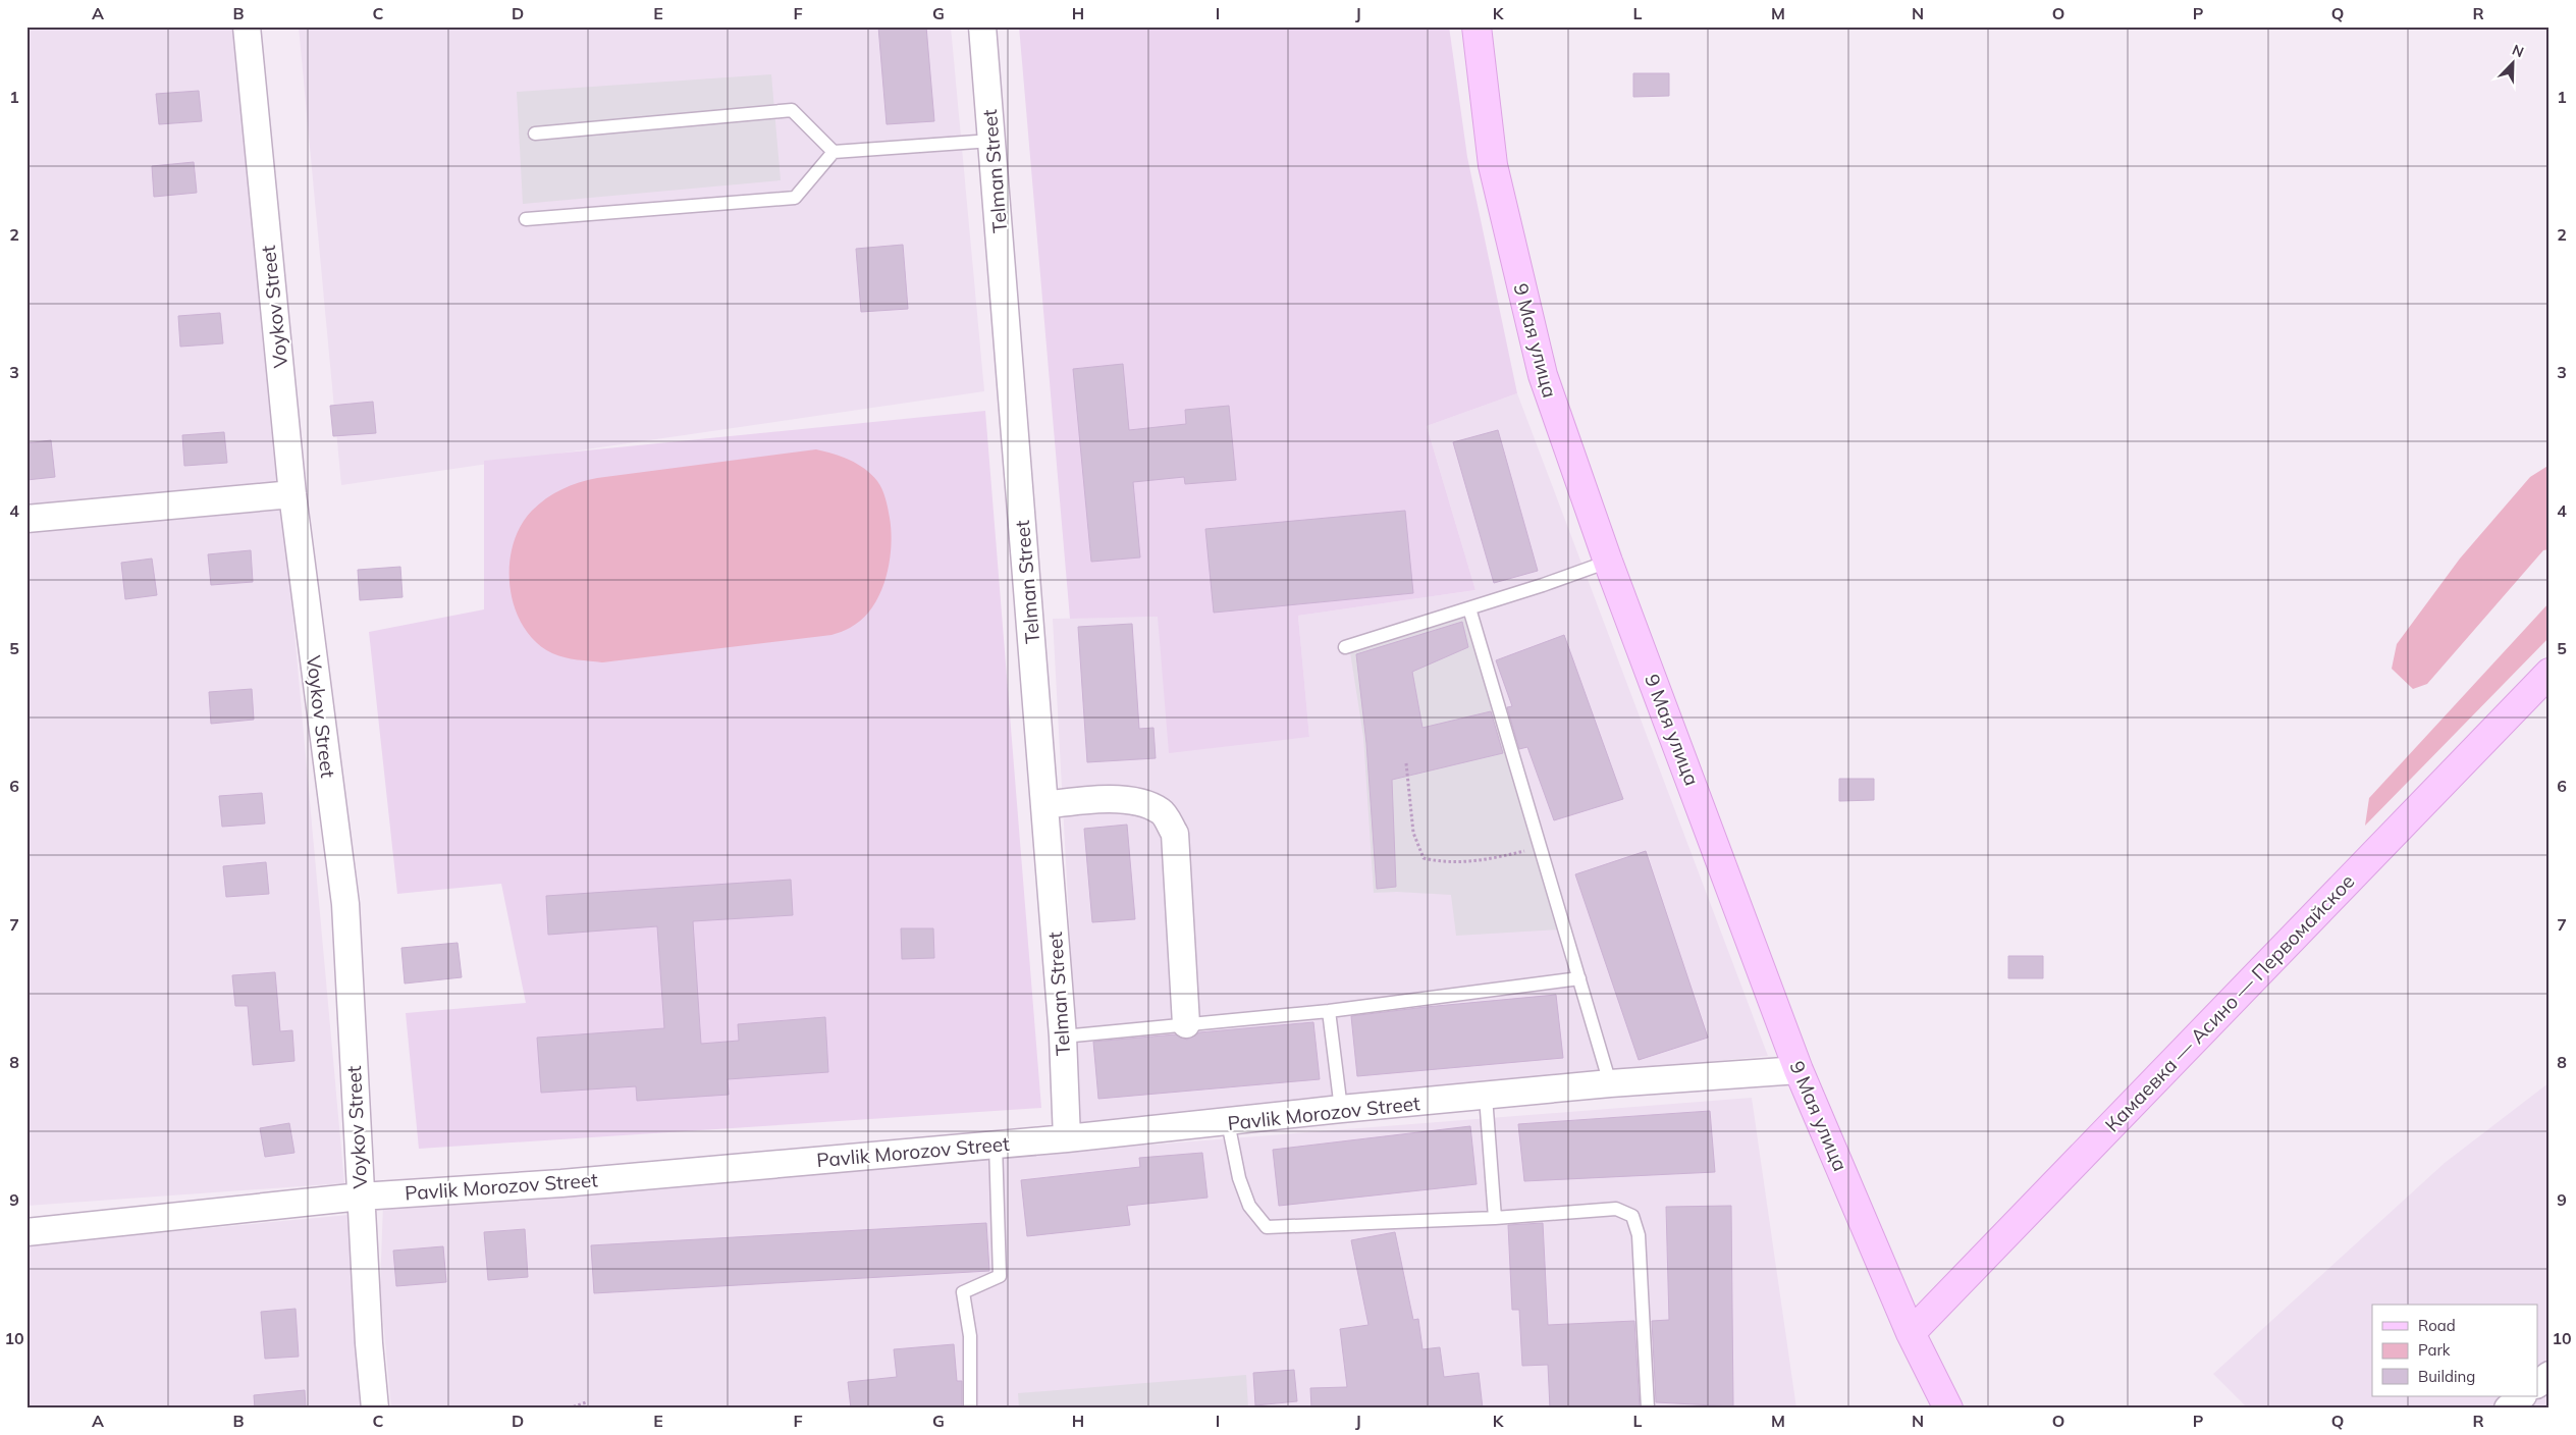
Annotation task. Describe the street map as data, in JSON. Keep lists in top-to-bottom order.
{
  "streets": {
    "main road": ["9 Мая улица", "Камаевка — Асино — Первомайское"],
    "street": ["Telman Street", "Voykov Street", "Pavlik Morozov Street"]
  },
  "crossings": [
    ["Telman Street", "Pavlik Morozov Street"],
    ["Voykov Street", "Pavlik Morozov Street"],
    ["9 Мая улица", "Камаевка — Асино — Первомайское"],
    ["9 Мая улица", "Pavlik Morozov Street"]
  ],
  "legend": ["Road", "Park", "Building"],
  "north": "top right",
  "grid": {
    "columns": [
      "A",
      "B",
      "C",
      "D",
      "E",
      "F",
      "G",
      "H",
      "I",
      "J",
      "K",
      "L",
      "M",
      "N",
      "O",
      "P",
      "Q",
      "R"
    ],
    "rows": [
      "1",
      "2",
      "3",
      "4",
      "5",
      "6",
      "7",
      "8",
      "9",
      "10"
    ]
  }
}
